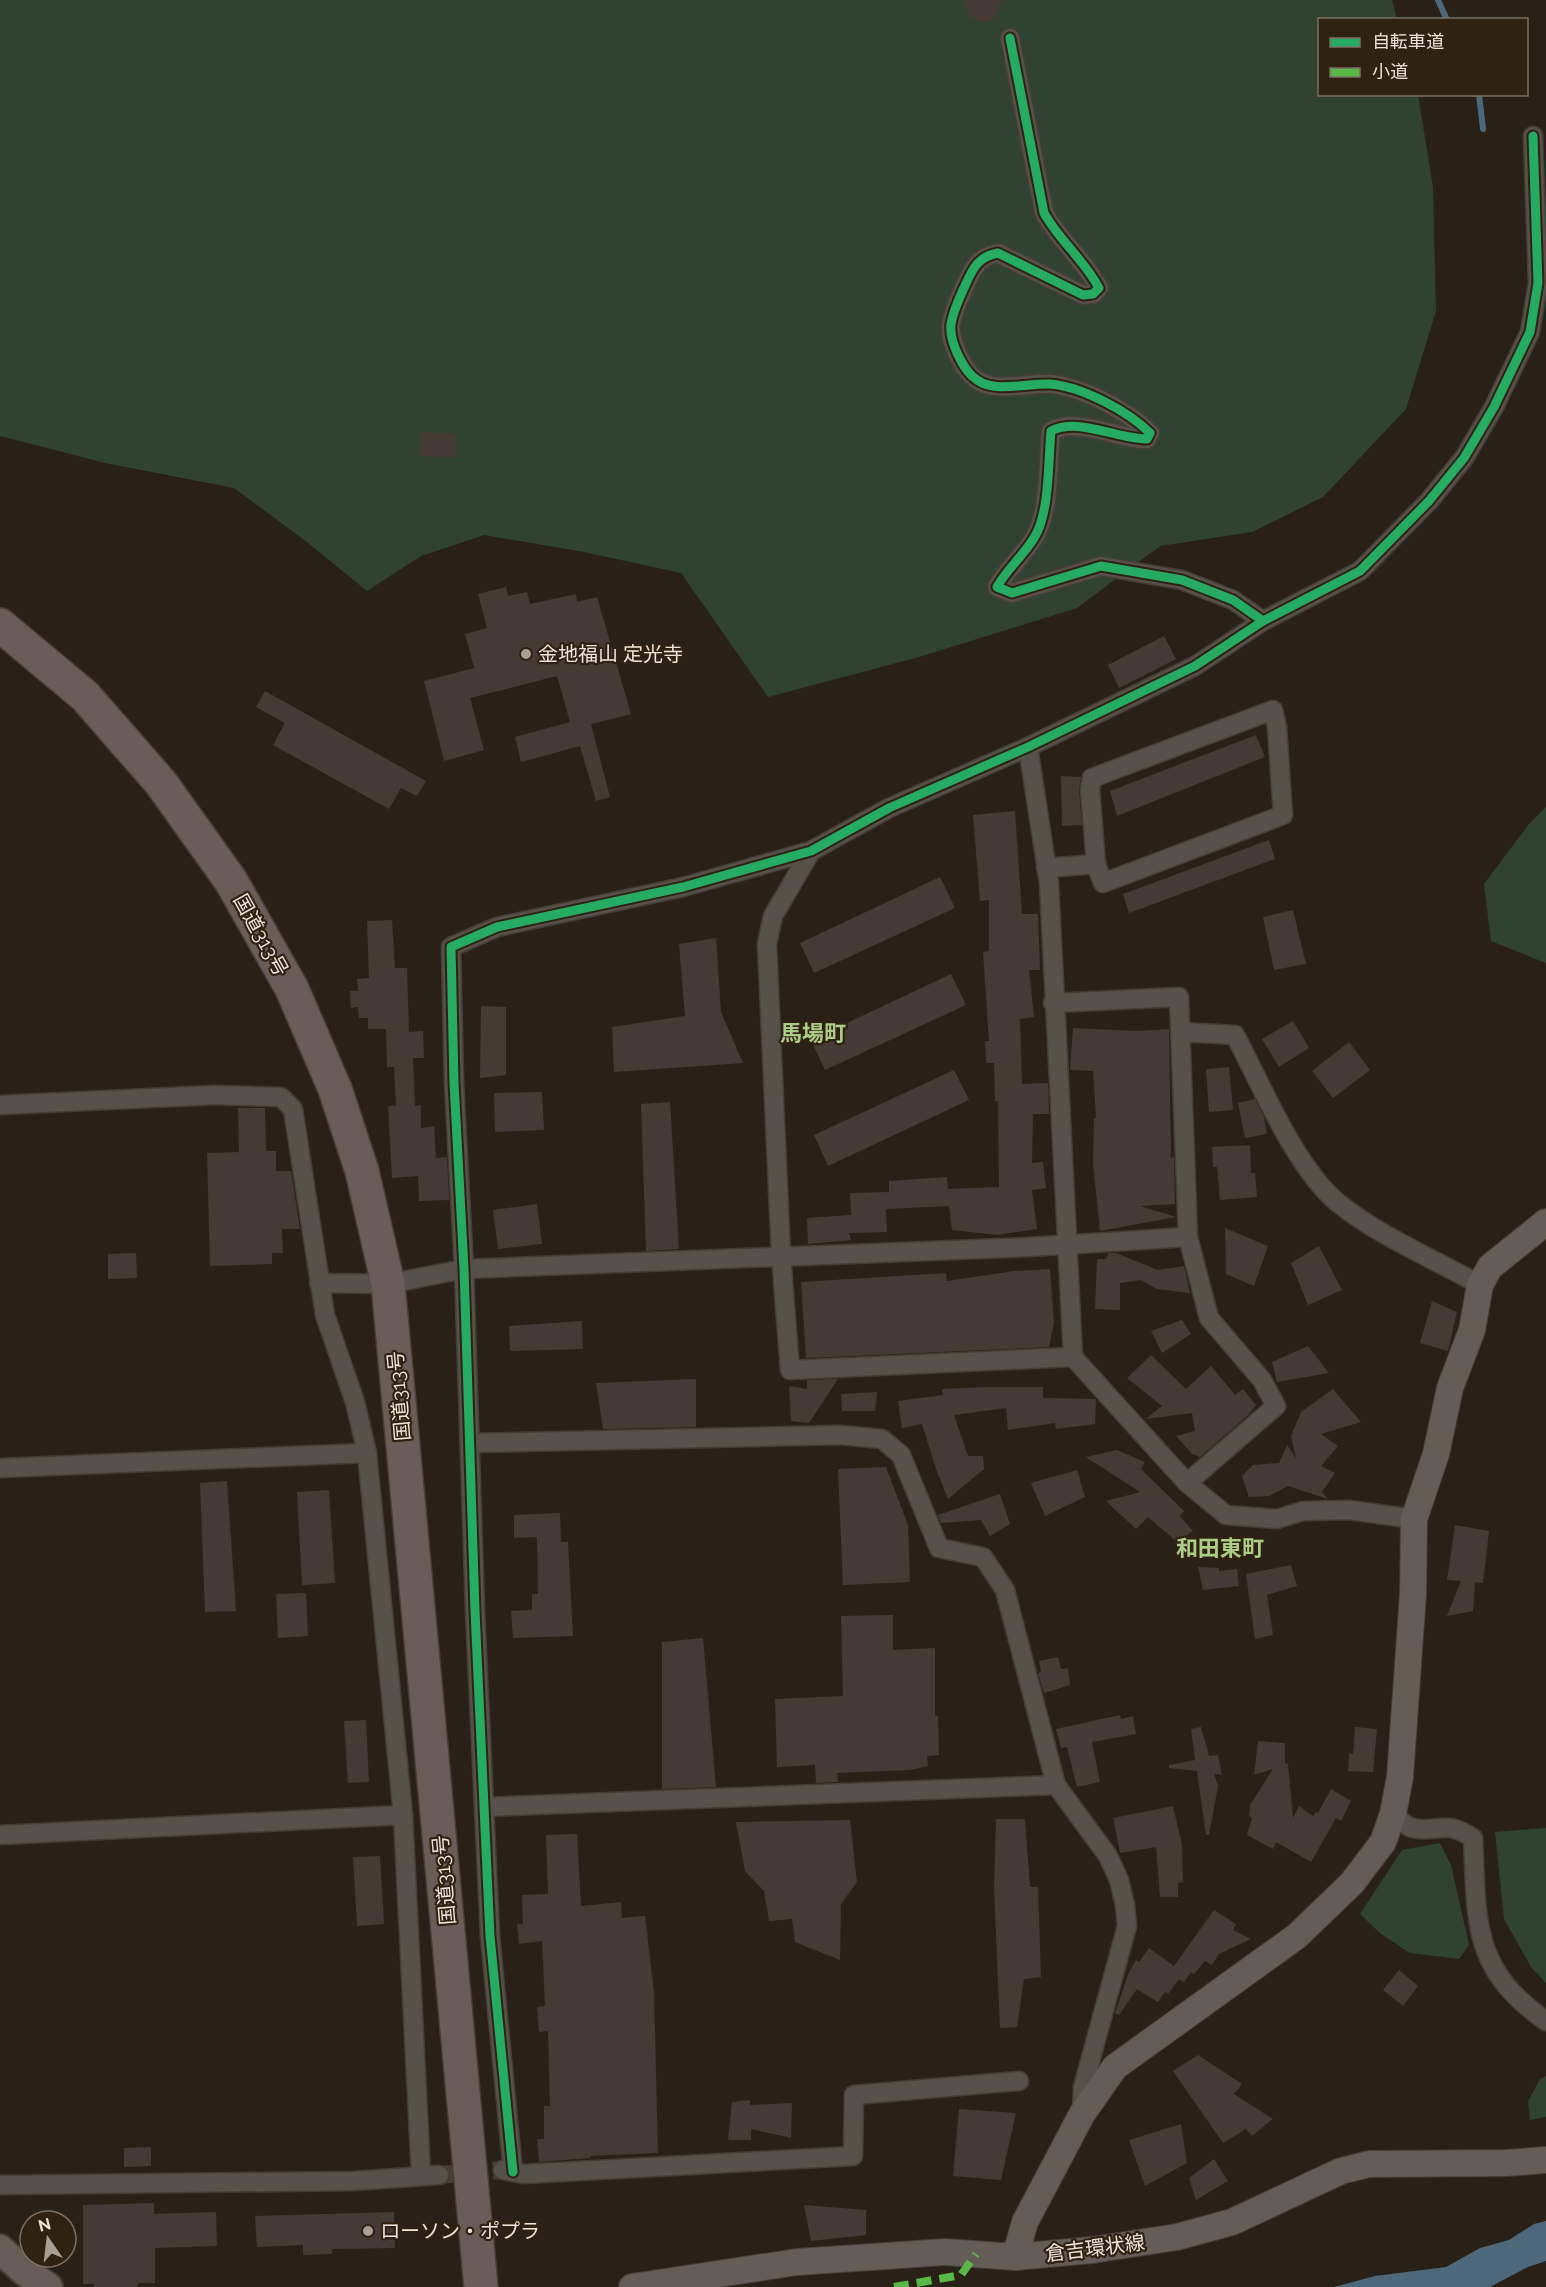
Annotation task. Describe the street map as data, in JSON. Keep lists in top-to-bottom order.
{
  "streets": {
    "highway": ["国道313号"],
    "street": ["倉吉環状線"]
  },
  "districts": ["馬場町", "和田東町"],
  "places": ["金地福山 定光寺", "ローソン・ポプラ"],
  "legend": ["自転車道", "小道"],
  "north": "top"
}
